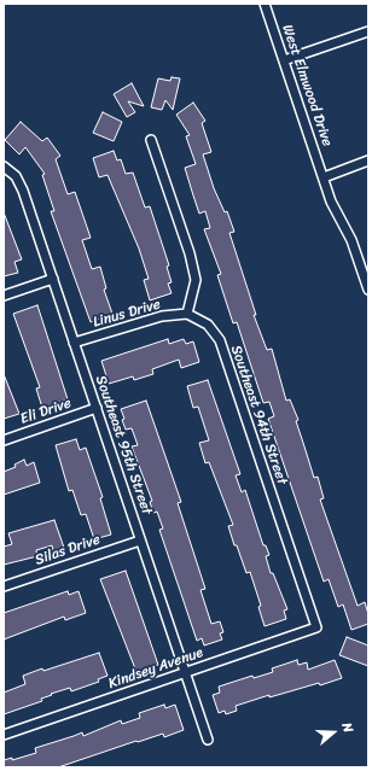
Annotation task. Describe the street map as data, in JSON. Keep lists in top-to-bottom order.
{
  "streets": {
    "street": [
      "West Elmwood Drive",
      "Linus Drive",
      "Eli Drive",
      "Southeast 94th Street",
      "Southeast 95th Street",
      "Silas Drive",
      "Kindsey Avenue"
    ]
  },
  "crossings": [
    ["Linus Drive", "Southeast 94th Street"],
    ["Linus Drive", "Southeast 95th Street"],
    ["Eli Drive", "Southeast 95th Street"],
    ["Southeast 94th Street", "Kindsey Avenue"],
    ["Southeast 95th Street", "Silas Drive"],
    ["Southeast 95th Street", "Kindsey Avenue"]
  ],
  "north": "right"
}
